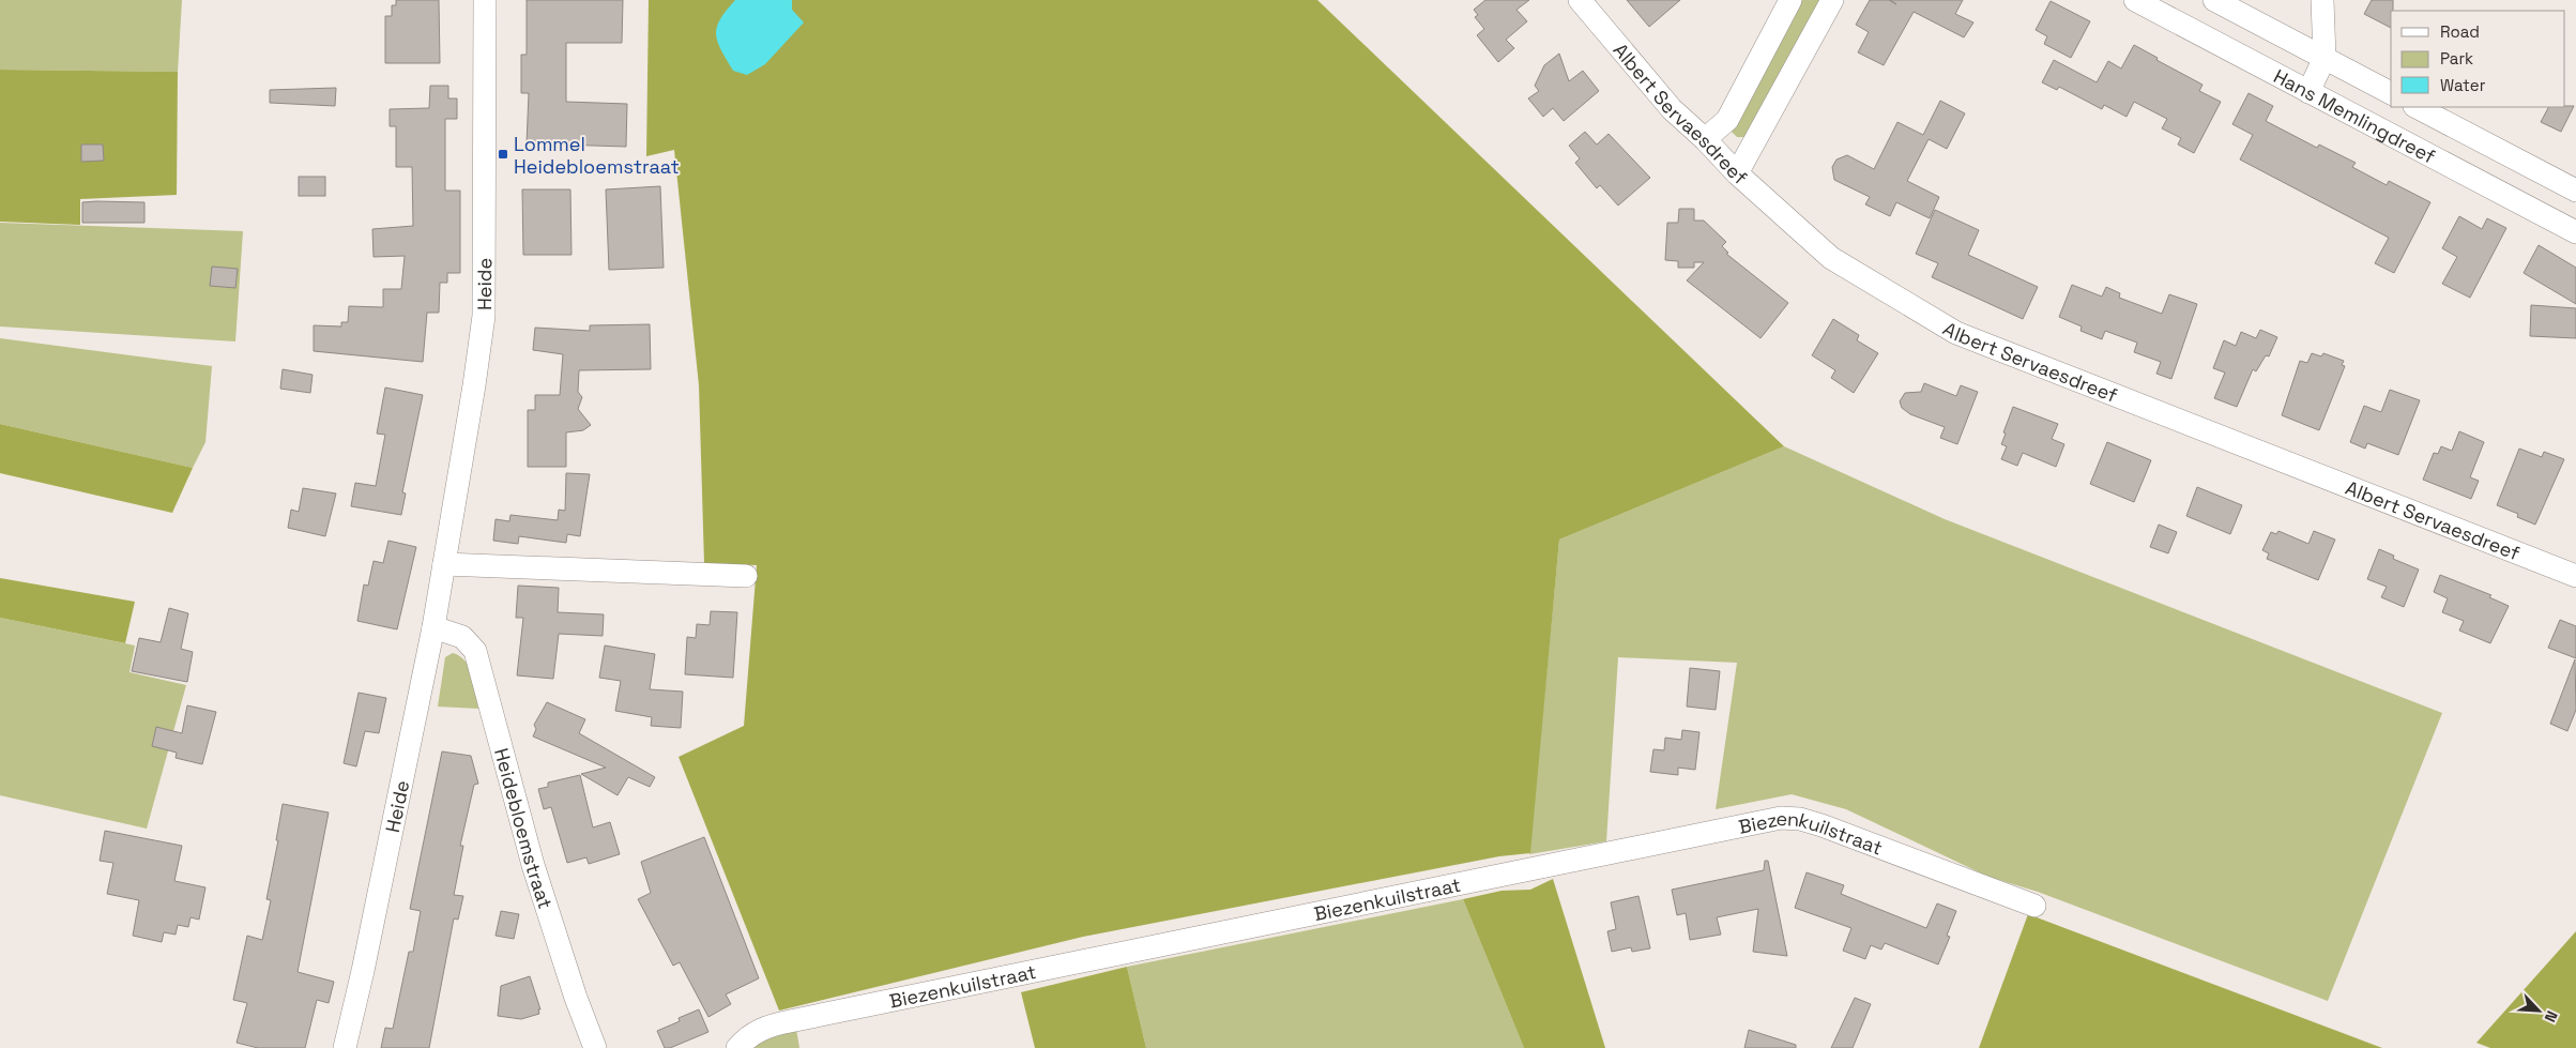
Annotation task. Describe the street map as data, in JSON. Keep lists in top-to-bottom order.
{
  "streets": {
    "street": [
      "Albert Servaesdreef",
      "Hans Memlingdreef",
      "Heide",
      "Heidebloemstraat",
      "Biezenkuilstraat"
    ]
  },
  "crossings": [
    ["Heide", "Heidebloemstraat"]
  ],
  "places": {
    "transit": ["Lommel Heidebloemstraat"]
  },
  "legend": ["Road", "Park", "Water"],
  "north": "bottom right"
}
